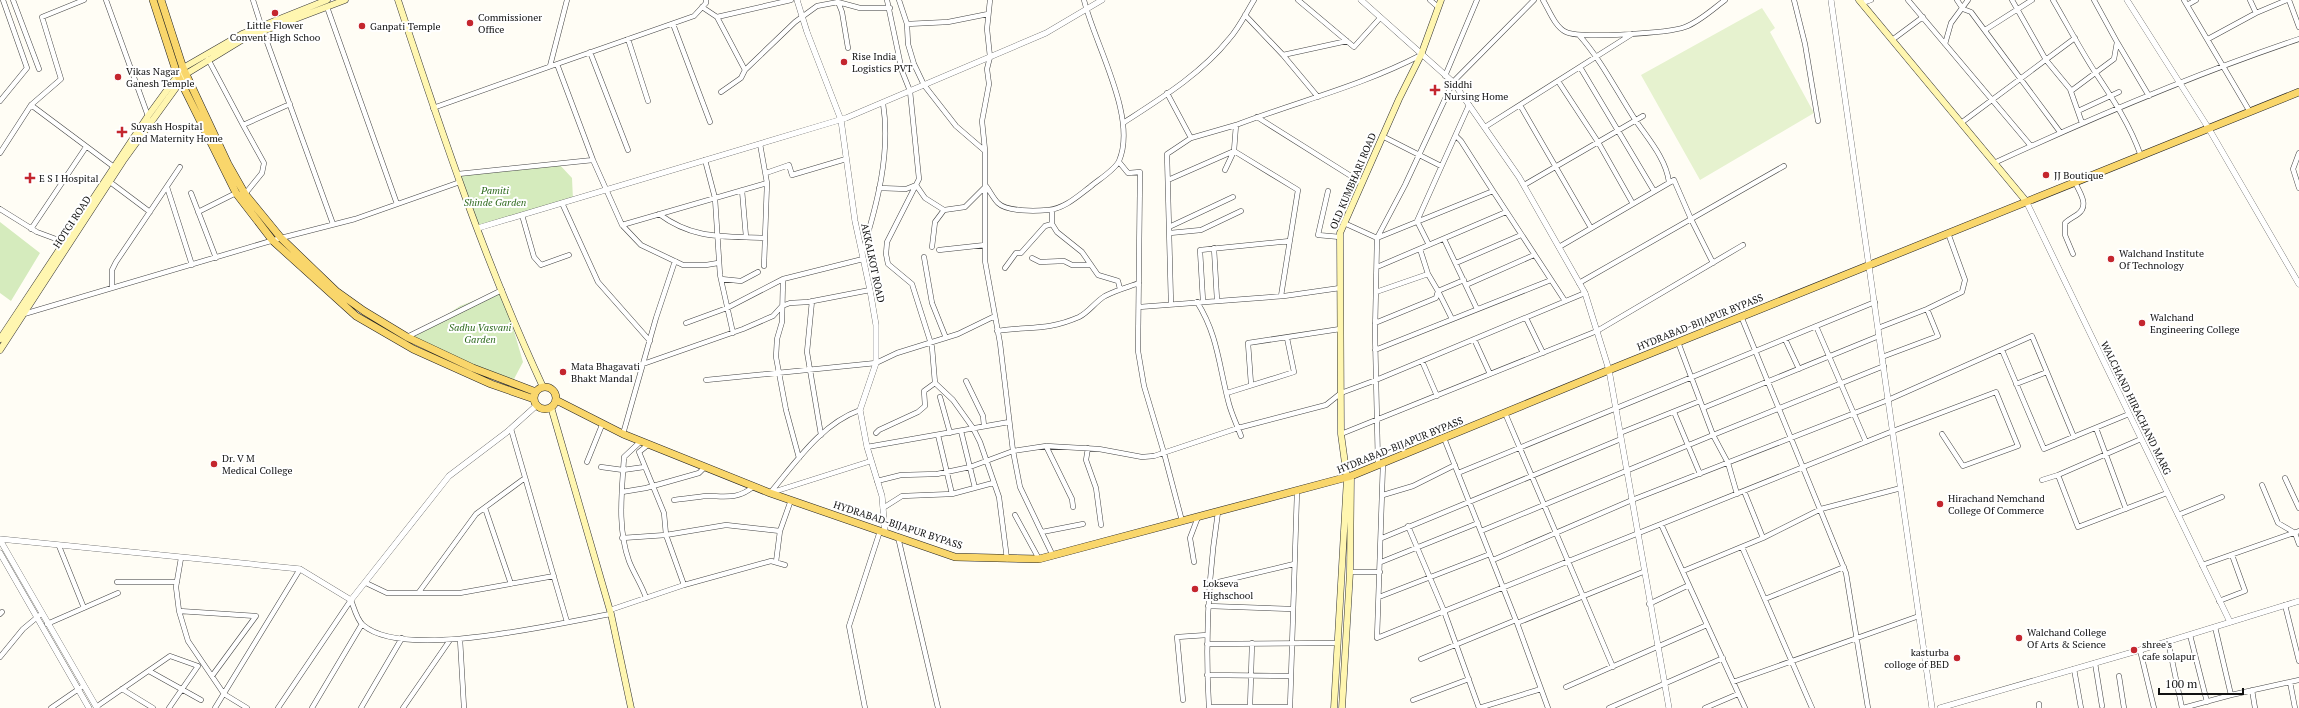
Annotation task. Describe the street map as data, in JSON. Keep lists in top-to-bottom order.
{
  "streets": {
    "main road": ["OLD KUMBHARI ROAD", "HOTGI ROAD", "HYDRABAD-BIJAPUR BYPASS"],
    "street": ["AKKALKOT ROAD", "WALCHAND HIRACHAND MARG"]
  },
  "crossings": [
    ["OLD KUMBHARI ROAD", "HYDRABAD-BIJAPUR BYPASS"],
    ["AKKALKOT ROAD", "HYDRABAD-BIJAPUR BYPASS"],
    ["HYDRABAD-BIJAPUR BYPASS", "WALCHAND HIRACHAND MARG"]
  ],
  "parks": ["Pamiti Shinde Garden", "Sadhu Vasvani Garden"],
  "places": {
    "other": [
      "Little Flower Convent High Schoo",
      "Commissioner Office",
      "Ganpati Temple",
      "Rise India Logistics PVT",
      "Vikas Nagar Ganesh Temple",
      "JJ Boutique",
      "Walchand Institute Of Technology",
      "Walchand Engineering College",
      "Mata Bhagavati Bhakt Mandal",
      "Dr. V M Medical College",
      "Hirachand Nemchand College Of Commerce",
      "Lokseva Highschool",
      "Walchand College Of Arts & Science",
      "shree's cafe solapur",
      "kasturba colloge of BED"
    ],
    "health": ["Siddhi Nursing Home", "Suyash Hospital and Maternity Home", "E S I Hospital"]
  },
  "scale_bar": "100 m"
}
